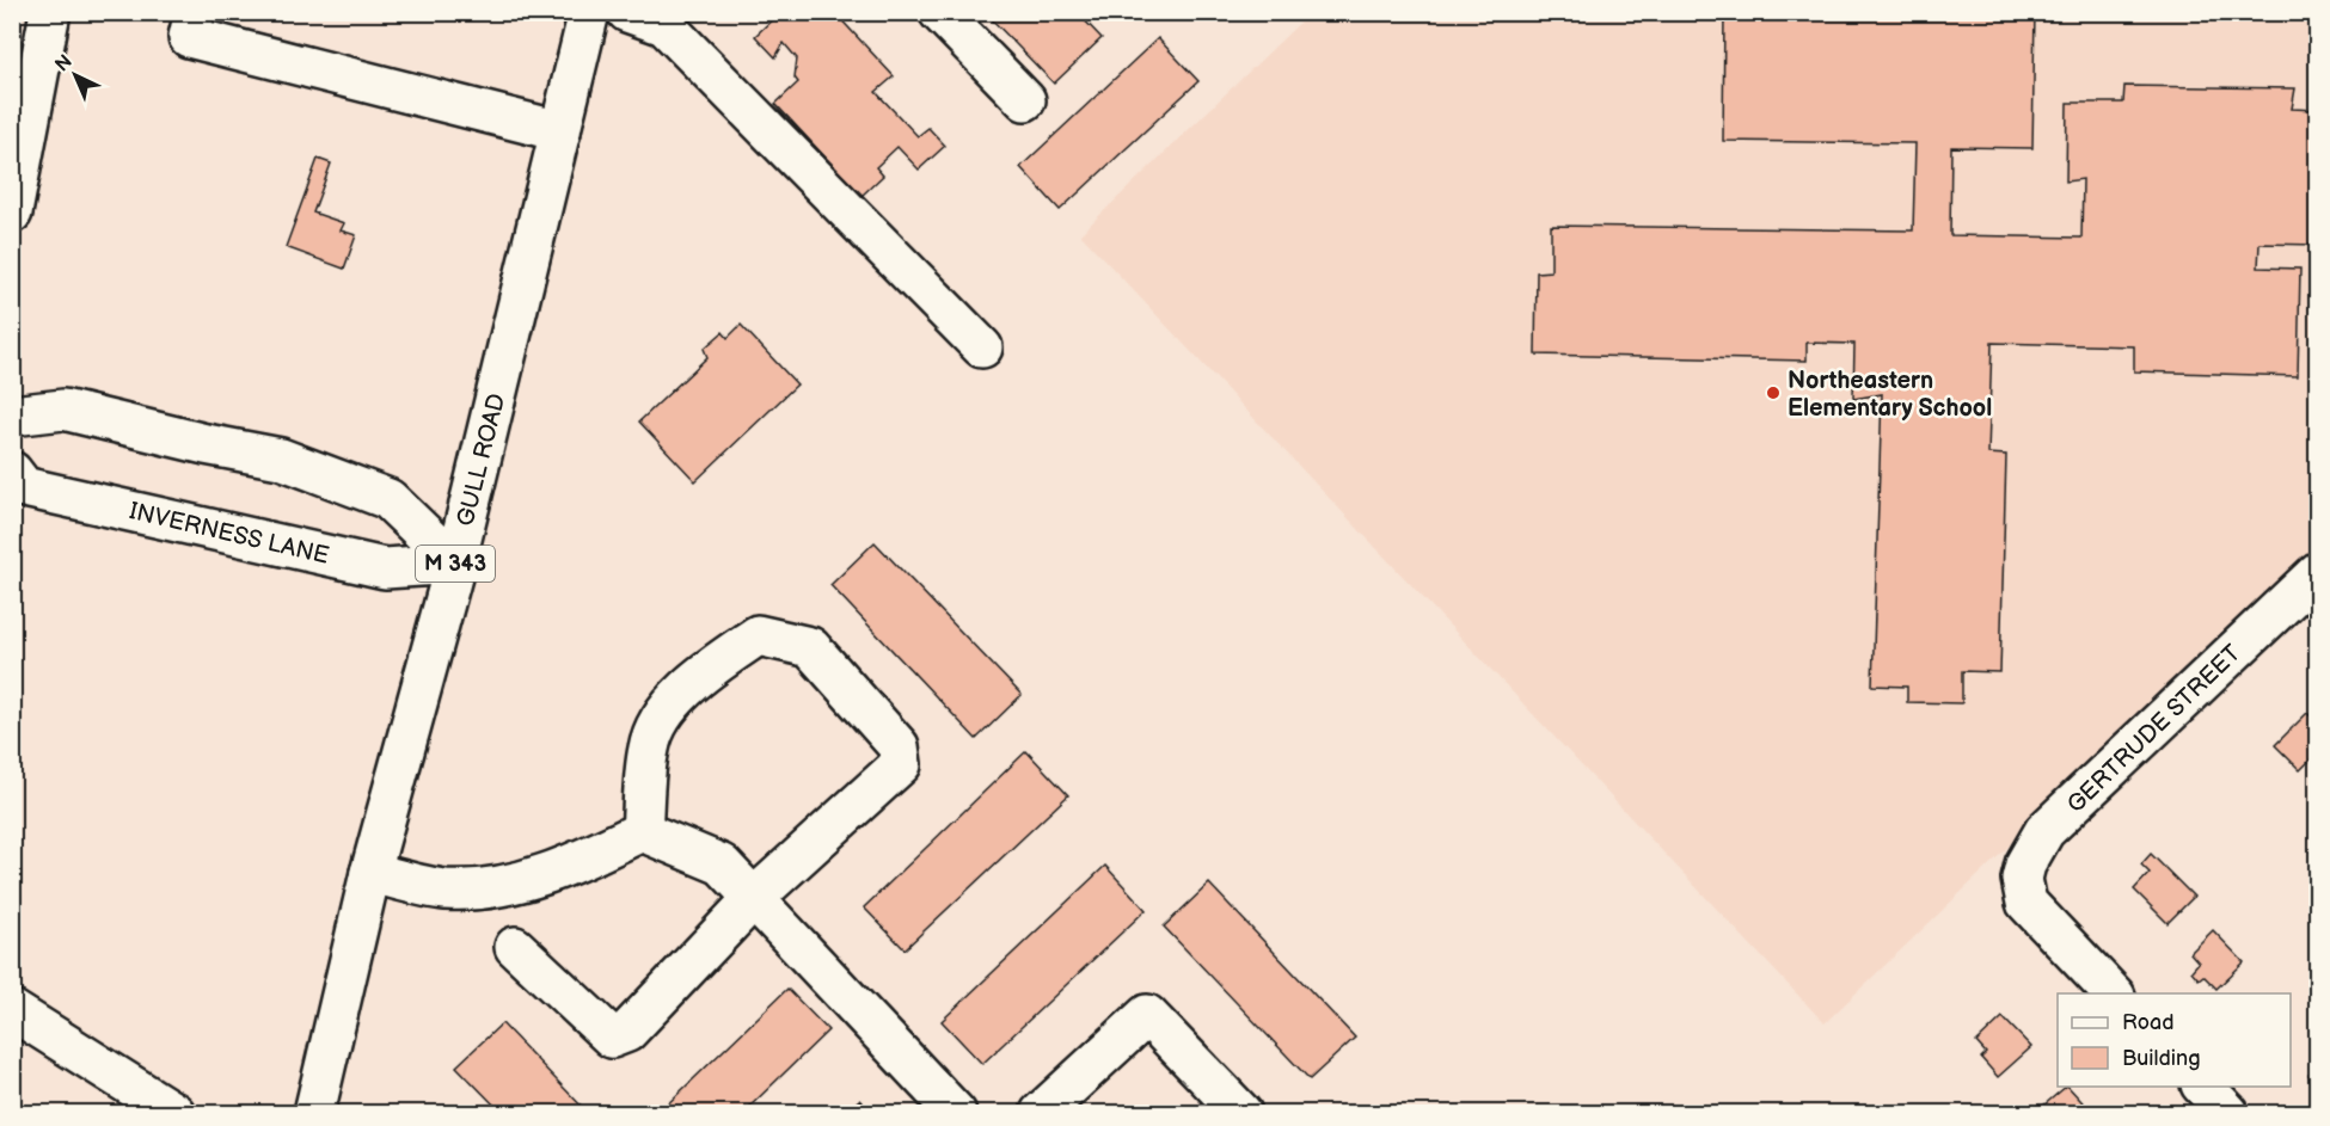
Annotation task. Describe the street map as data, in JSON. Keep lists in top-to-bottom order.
{
  "streets": {
    "street": [
      "GULL ROAD",
      "INVERNESS LANE",
      "M 343",
      "GERTRUDE STREET"
    ]
  },
  "crossings": [
    ["GULL ROAD", "INVERNESS LANE"]
  ],
  "places": ["Northeastern Elementary School"],
  "legend": ["Road", "Building"],
  "north": "top left"
}
